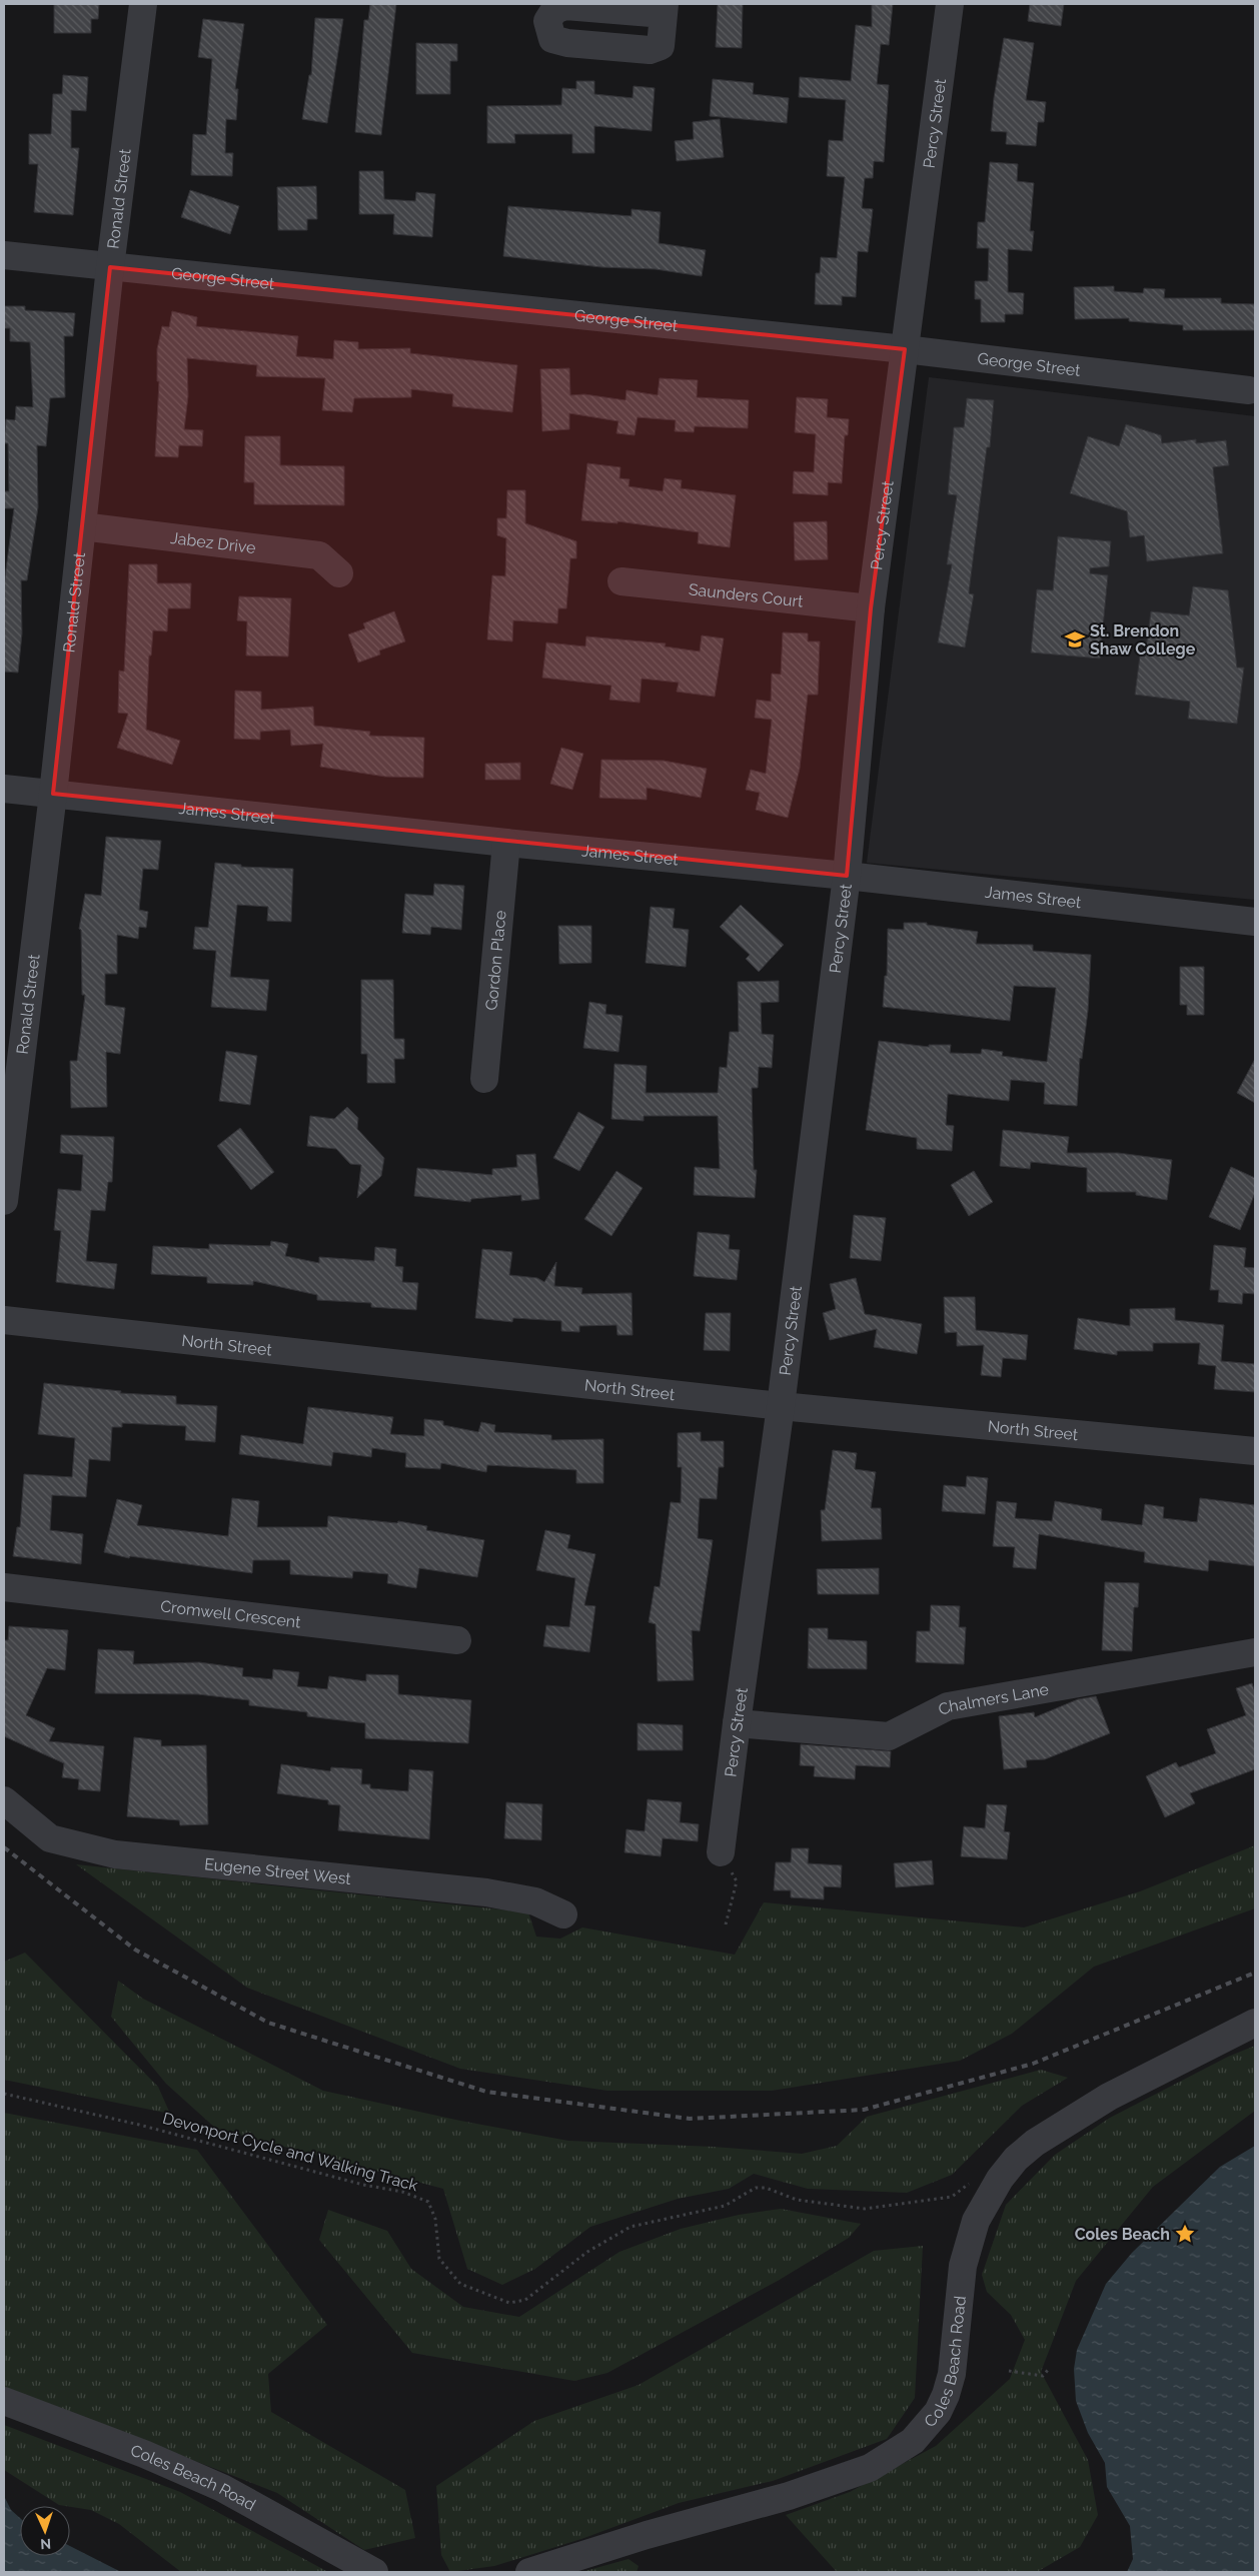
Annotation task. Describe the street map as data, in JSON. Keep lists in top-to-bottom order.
{
  "streets": {
    "street": [
      "Percy Street",
      "Ronald Street",
      "George Street",
      "Jabez Drive",
      "Saunders Court",
      "James Street",
      "Gordon Place",
      "North Street",
      "Cromwell Crescent",
      "Chalmers Lane",
      "Eugene Street West",
      "Coles Beach Road"
    ],
    "path": ["Devonport Cycle and Walking Track"]
  },
  "crossings": [
    ["Percy Street", "George Street"],
    ["Percy Street", "Saunders Court"],
    ["Percy Street", "James Street"],
    ["Percy Street", "North Street"],
    ["Percy Street", "Chalmers Lane"],
    ["Ronald Street", "George Street"],
    ["Ronald Street", "Jabez Drive"],
    ["Ronald Street", "James Street"],
    ["James Street", "Gordon Place"]
  ],
  "places": {
    "school or university": ["St. Brendon Shaw College"],
    "place": ["Coles Beach"]
  },
  "north": "bottom"
}
